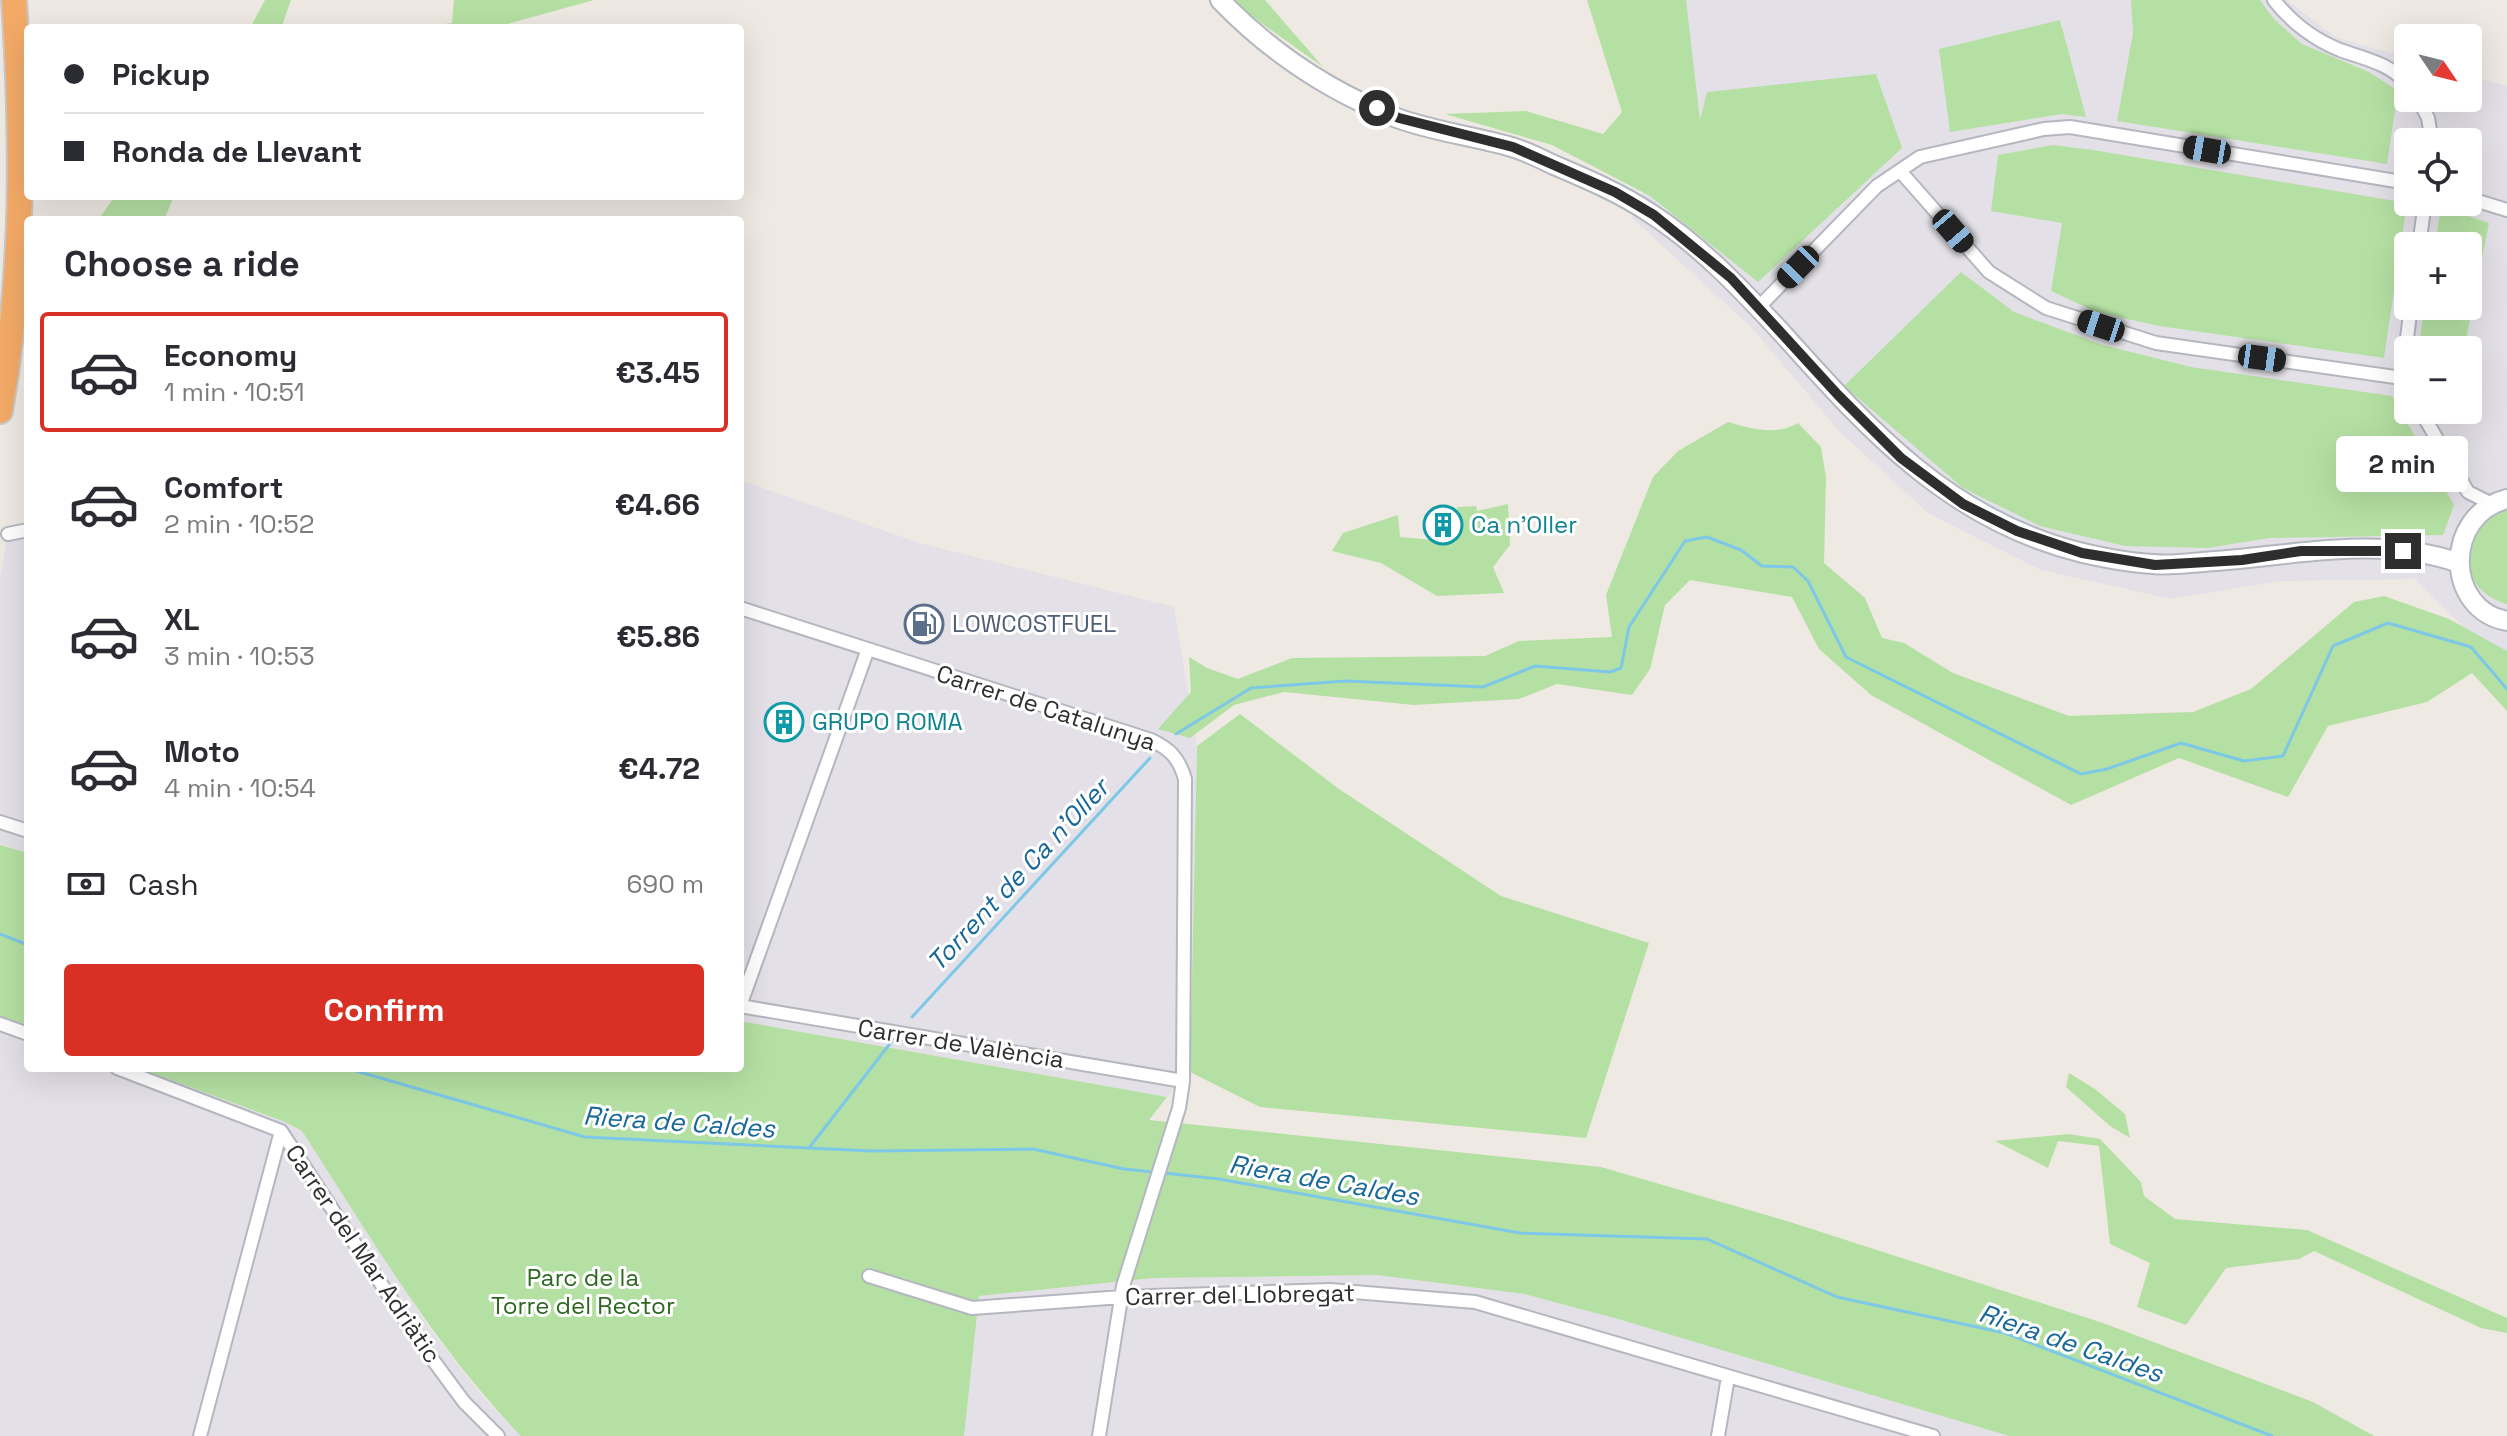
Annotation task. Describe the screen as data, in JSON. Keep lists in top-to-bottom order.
{
  "streets": {
    "street": [
      "Carrer de Catalunya",
      "Carrer de València",
      "Carrer del Mar Adriàtic",
      "Carrer del Llobregat"
    ]
  },
  "crossings": [
    ["Carrer de Catalunya", "Carrer de València"],
    ["Carrer de Catalunya", "Carrer del Llobregat"]
  ],
  "water": ["Torrent de Ca n'Oller", "Riera de Caldes"],
  "parks": ["Parc de la Torre del Rector"],
  "places": {
    "building": ["Ca n'Oller", "GRUPO ROMA"],
    "fuel station": ["LOWCOSTFUEL"]
  },
  "north": "bottom right",
  "page": {
    "map_buttons": ["+", "−"],
    "banner": ["Pickup", "Ronda de Llevant"],
    "heading": "Choose a ride",
    "list": [
      {
        "name": "Economy",
        "note": "1 min · 10:51",
        "value": "€3.45"
      },
      {
        "name": "Comfort",
        "note": "2 min · 10:52",
        "value": "€4.66"
      },
      {
        "name": "XL",
        "note": "3 min · 10:53",
        "value": "€5.86"
      },
      {
        "name": "Moto",
        "note": "4 min · 10:54",
        "value": "€4.72"
      }
    ],
    "bubble": "2 min",
    "pay": ["Cash", "690 m"],
    "buttons": "Confirm"
  }
}
